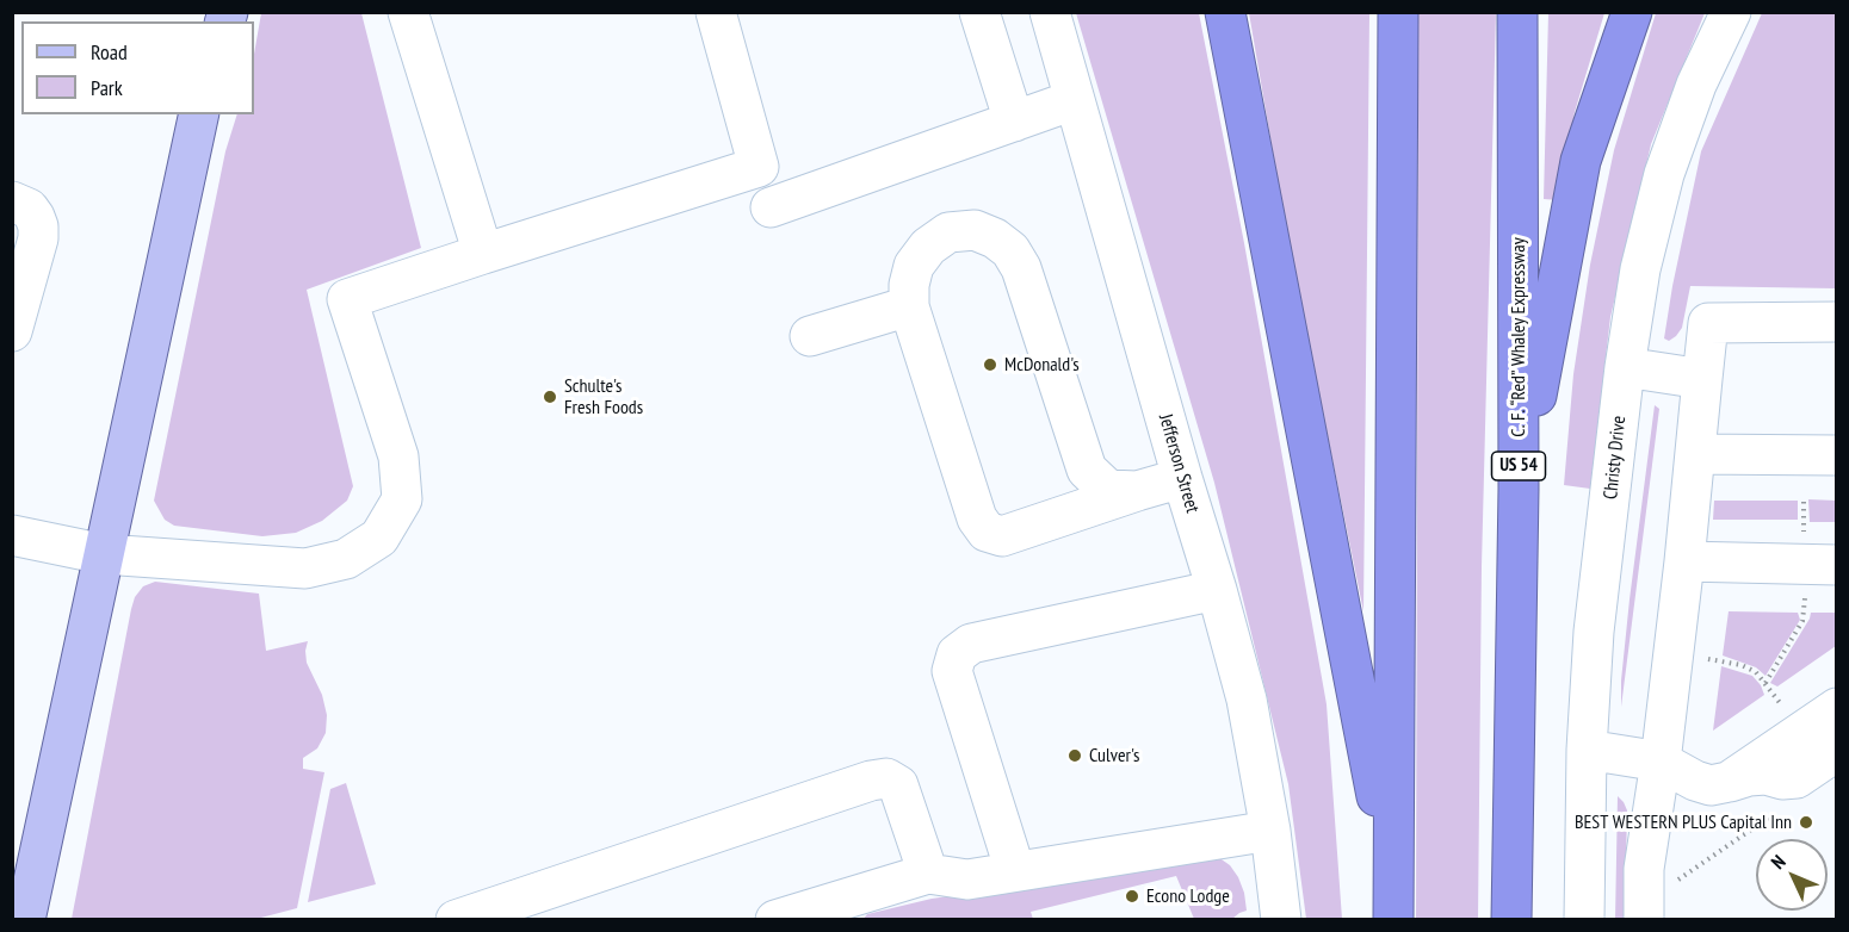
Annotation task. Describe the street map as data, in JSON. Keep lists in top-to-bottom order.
{
  "streets": {
    "highway": ["C. F. “Red” Whaley Expressway", "US 54"],
    "street": ["Christy Drive", "Jefferson Street"]
  },
  "places": [
    "McDonald's",
    "Schulte's Fresh Foods",
    "Culver's",
    "BEST WESTERN PLUS Capital Inn",
    "Econo Lodge"
  ],
  "legend": ["Road", "Park"],
  "north": "top left"
}
